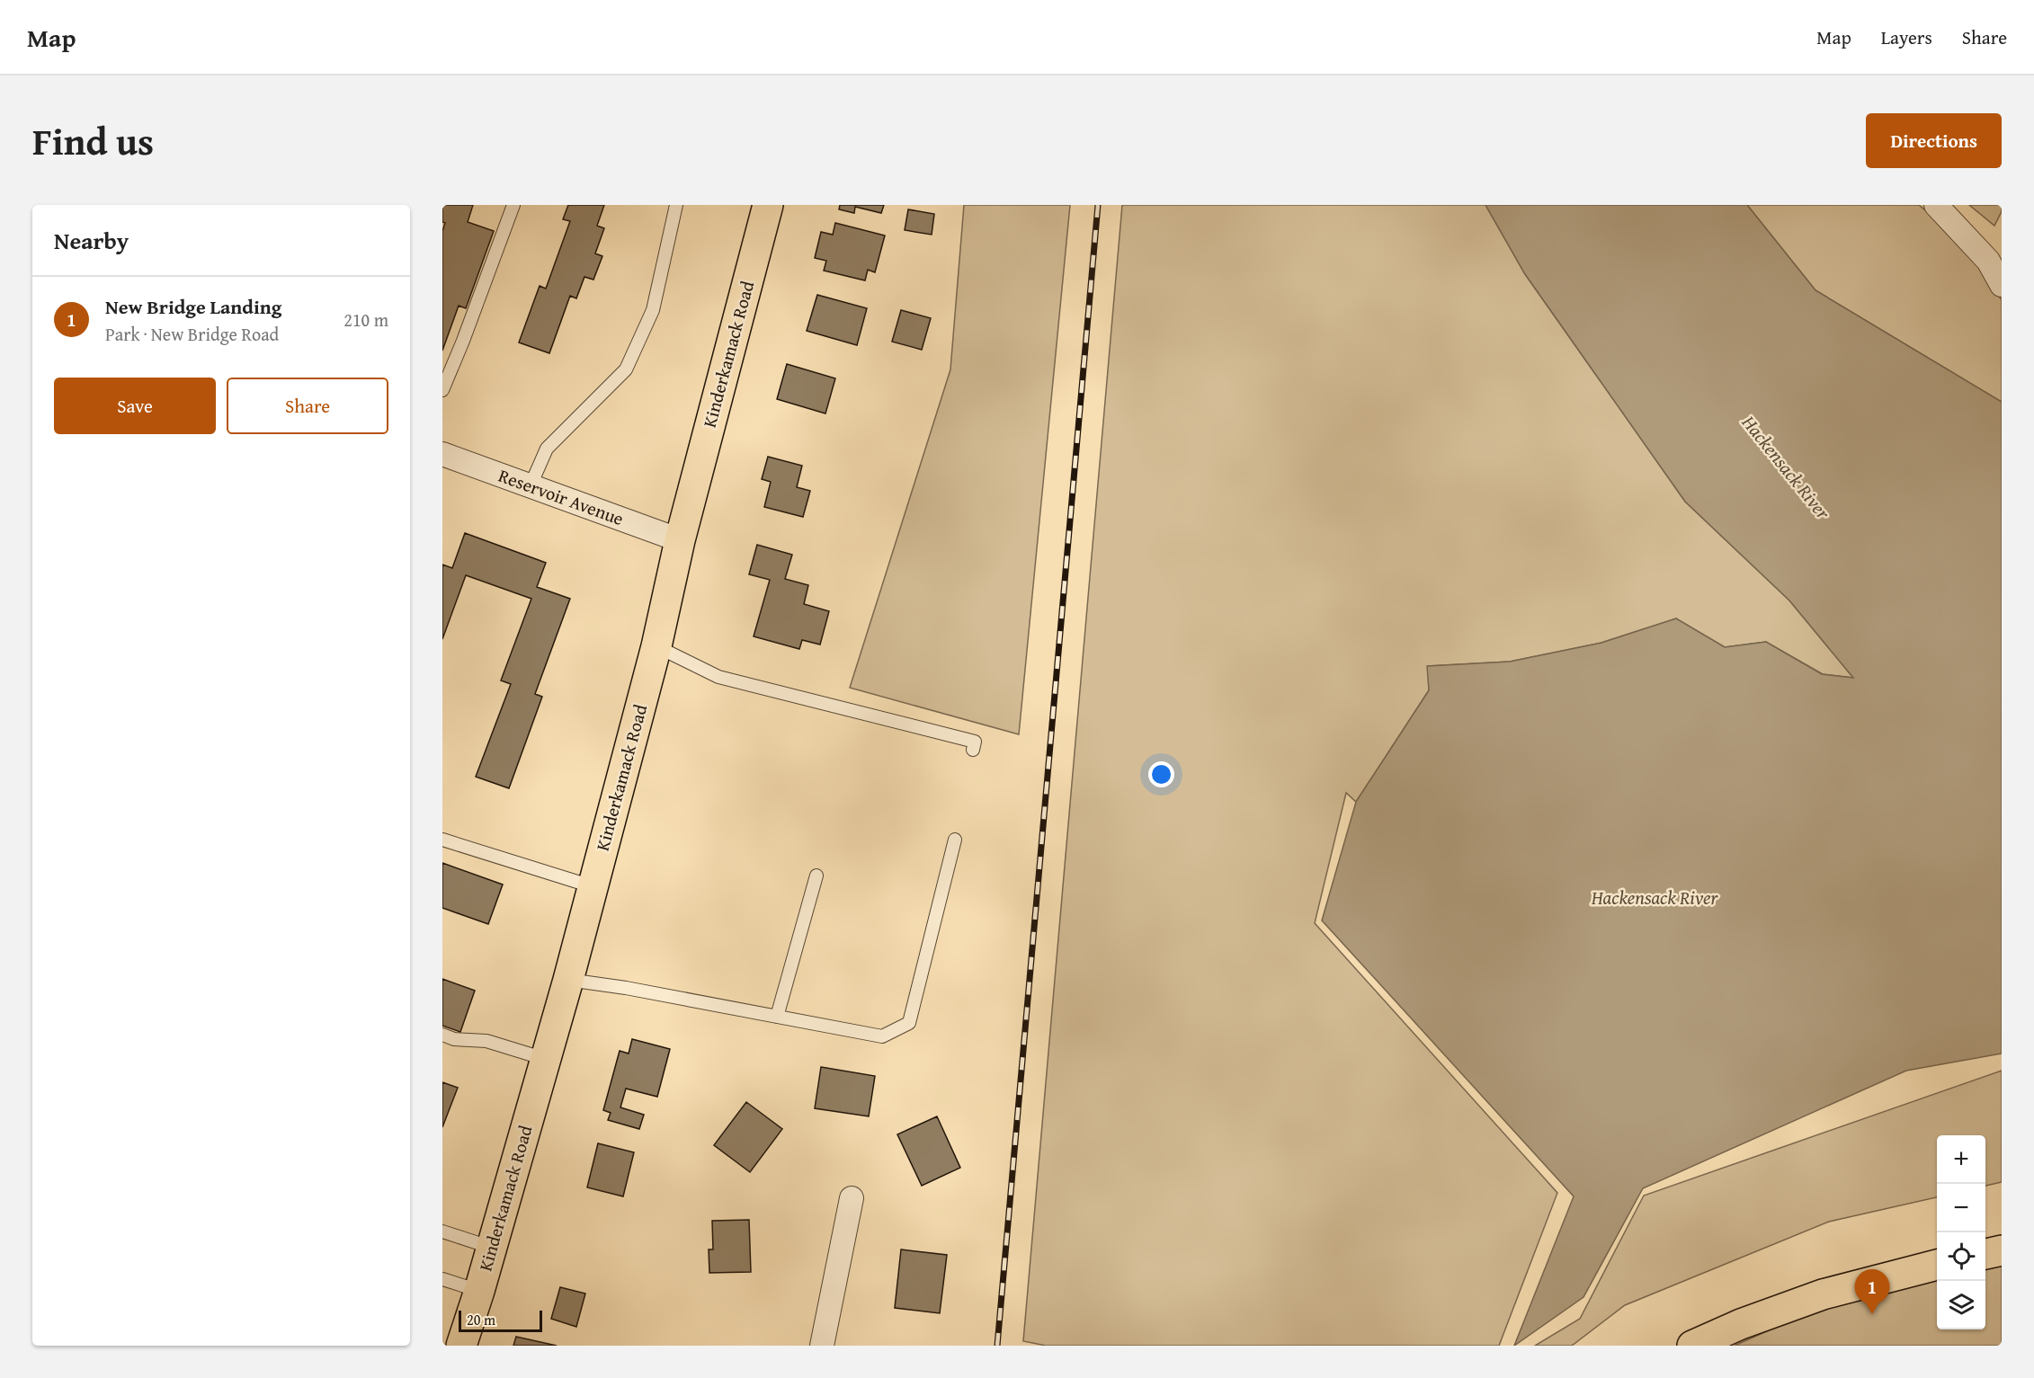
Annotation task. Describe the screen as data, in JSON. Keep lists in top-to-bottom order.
{
  "streets": {
    "main road": ["Kinderkamack Road"],
    "street": ["Reservoir Avenue"]
  },
  "crossings": [
    ["Kinderkamack Road", "Reservoir Avenue"]
  ],
  "water": ["Hackensack River"],
  "scale_bar": "20 m",
  "page": {
    "header": "Map",
    "nav": ["Map", "Layers", "Share"],
    "title": "Find us",
    "buttons": [
      "Directions",
      ["Save", "Share"]
    ],
    "heading": "Nearby",
    "list": [
      {
        "mark": "1",
        "name": "New Bridge Landing",
        "note": "Park · New Bridge Road",
        "value": "210 m"
      }
    ],
    "map_buttons": ["+", "−"],
    "pins": "1",
    "scale": "20 m"
  }
}
